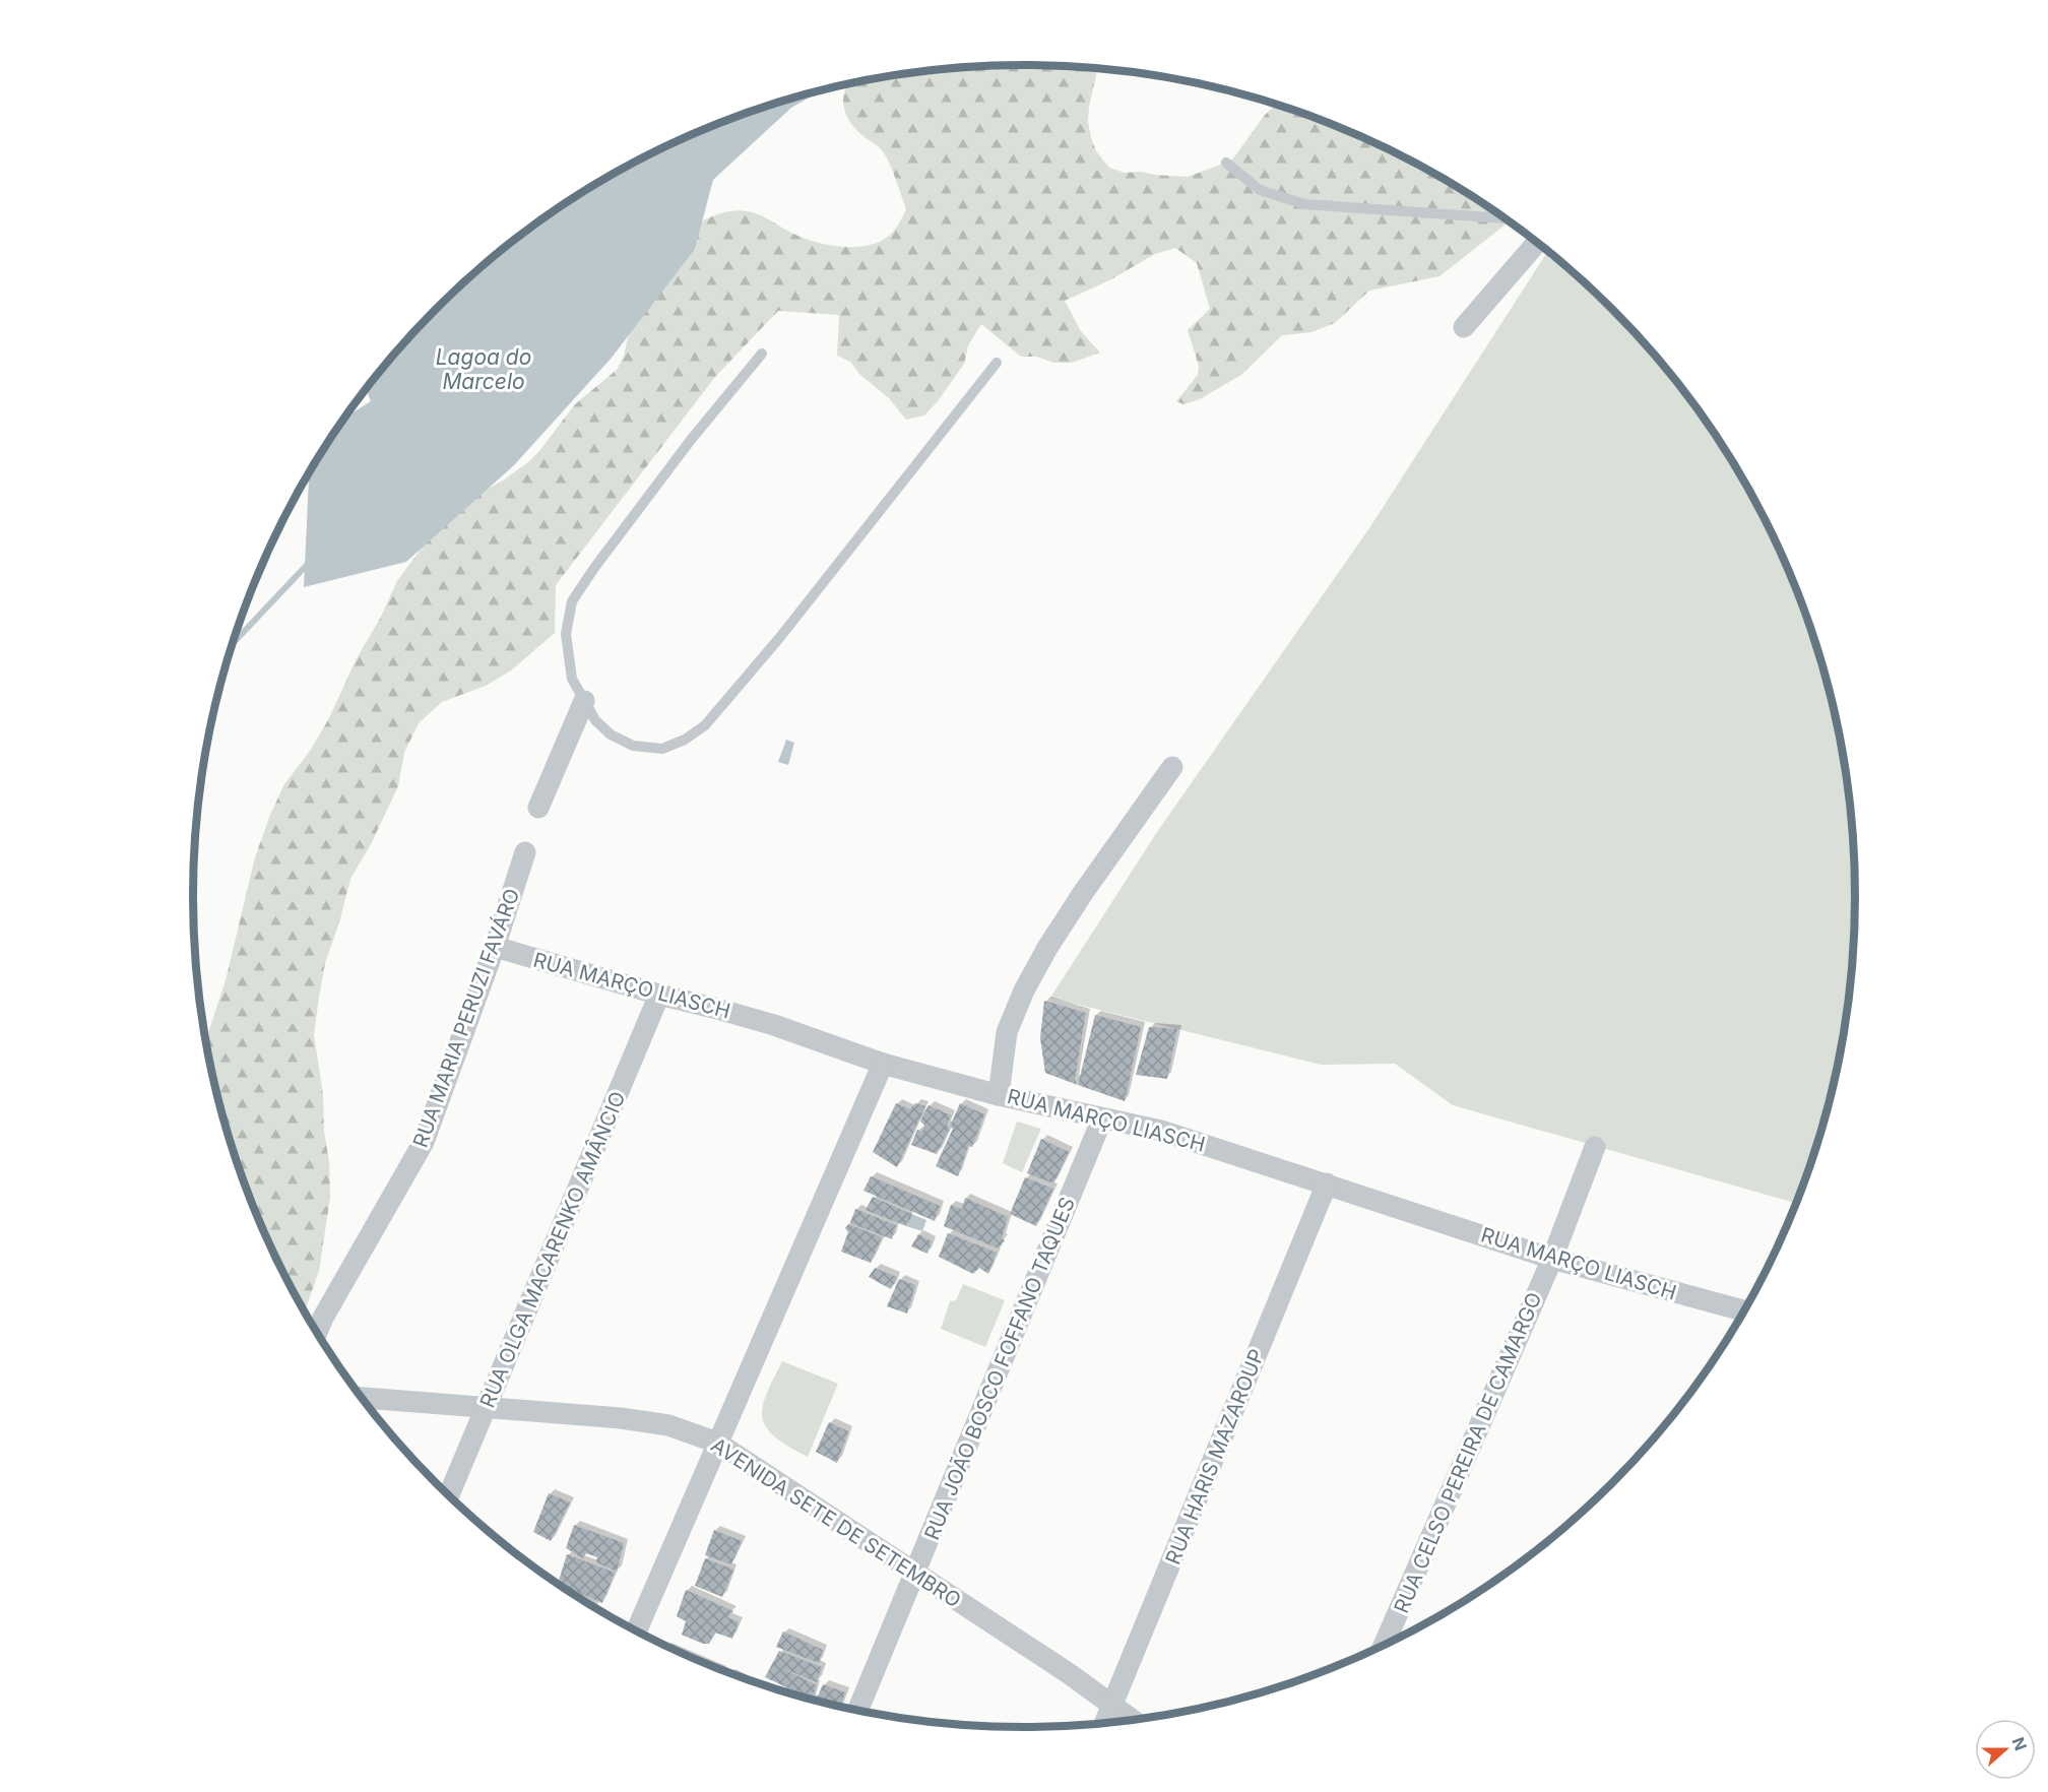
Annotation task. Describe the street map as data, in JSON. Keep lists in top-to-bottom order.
{
  "streets": {
    "street": [
      "RUA MARÇO LIASCH",
      "RUA MARIA PERUZI FAVÁRO",
      "RUA OLGA MACARENKO AMÂNCIO",
      "RUA JOÃO BOSCO FOFFANO TAQUES",
      "RUA CELSO PEREIRA DE CAMARGO",
      "RUA HARIS MAZAROUP",
      "AVENIDA SETE DE SETEMBRO"
    ]
  },
  "crossings": [
    ["RUA MARÇO LIASCH", "RUA MARIA PERUZI FAVÁRO"],
    ["RUA MARÇO LIASCH", "RUA OLGA MACARENKO AMÂNCIO"],
    ["RUA MARÇO LIASCH", "RUA JOÃO BOSCO FOFFANO TAQUES"],
    ["RUA MARÇO LIASCH", "RUA CELSO PEREIRA DE CAMARGO"],
    ["RUA MARÇO LIASCH", "RUA HARIS MAZAROUP"],
    ["RUA OLGA MACARENKO AMÂNCIO", "AVENIDA SETE DE SETEMBRO"],
    ["RUA JOÃO BOSCO FOFFANO TAQUES", "AVENIDA SETE DE SETEMBRO"],
    ["RUA HARIS MAZAROUP", "AVENIDA SETE DE SETEMBRO"]
  ],
  "water": ["Lagoa do Marcelo"],
  "north": "right"
}
